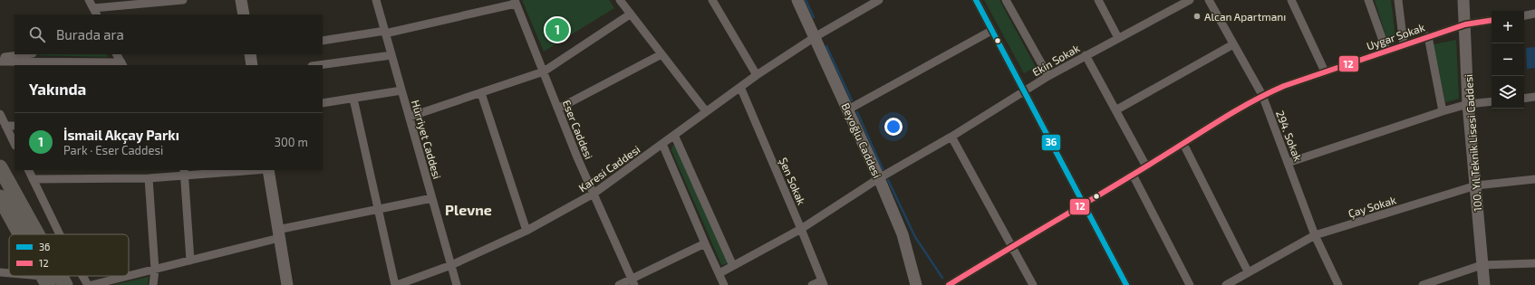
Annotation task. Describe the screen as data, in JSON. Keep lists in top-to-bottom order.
{
  "streets": {
    "main road": ["Beyoğlu Caddesi", "100. Yıl Teknik Lisesi Caddesi"],
    "street": [
      "Uygar Sokak",
      "Ekin Sokak",
      "Eser Caddesi",
      "294. Sokak",
      "Hürriyet Caddesi",
      "Karesi Caddesi",
      "Şen Sokak",
      "Çay Sokak"
    ]
  },
  "crossings": [
    ["Uygar Sokak", "294. Sokak"],
    ["Uygar Sokak", "100. Yıl Teknik Lisesi Caddesi"],
    ["Ekin Sokak", "Beyoğlu Caddesi"],
    ["Ekin Sokak", "Şen Sokak"],
    ["Eser Caddesi", "Karesi Caddesi"],
    ["294. Sokak", "Çay Sokak"],
    ["Hürriyet Caddesi", "Karesi Caddesi"],
    ["Beyoğlu Caddesi", "Karesi Caddesi"],
    ["100. Yıl Teknik Lisesi Caddesi", "Çay Sokak"],
    ["Karesi Caddesi", "Şen Sokak"]
  ],
  "districts": ["Plevne"],
  "places": ["Alcan Apartmanı"],
  "lines": ["transit line 36", "transit line 12"],
  "legend": ["36", "12"],
  "page": {
    "map_buttons": ["+", "−"],
    "search": "Burada ara",
    "pins": "1",
    "heading": "Yakında",
    "list": [
      {
        "mark": "1",
        "name": "İsmail Akçay Parkı",
        "note": "Park · Eser Caddesi",
        "value": "300 m"
      }
    ]
  }
}
